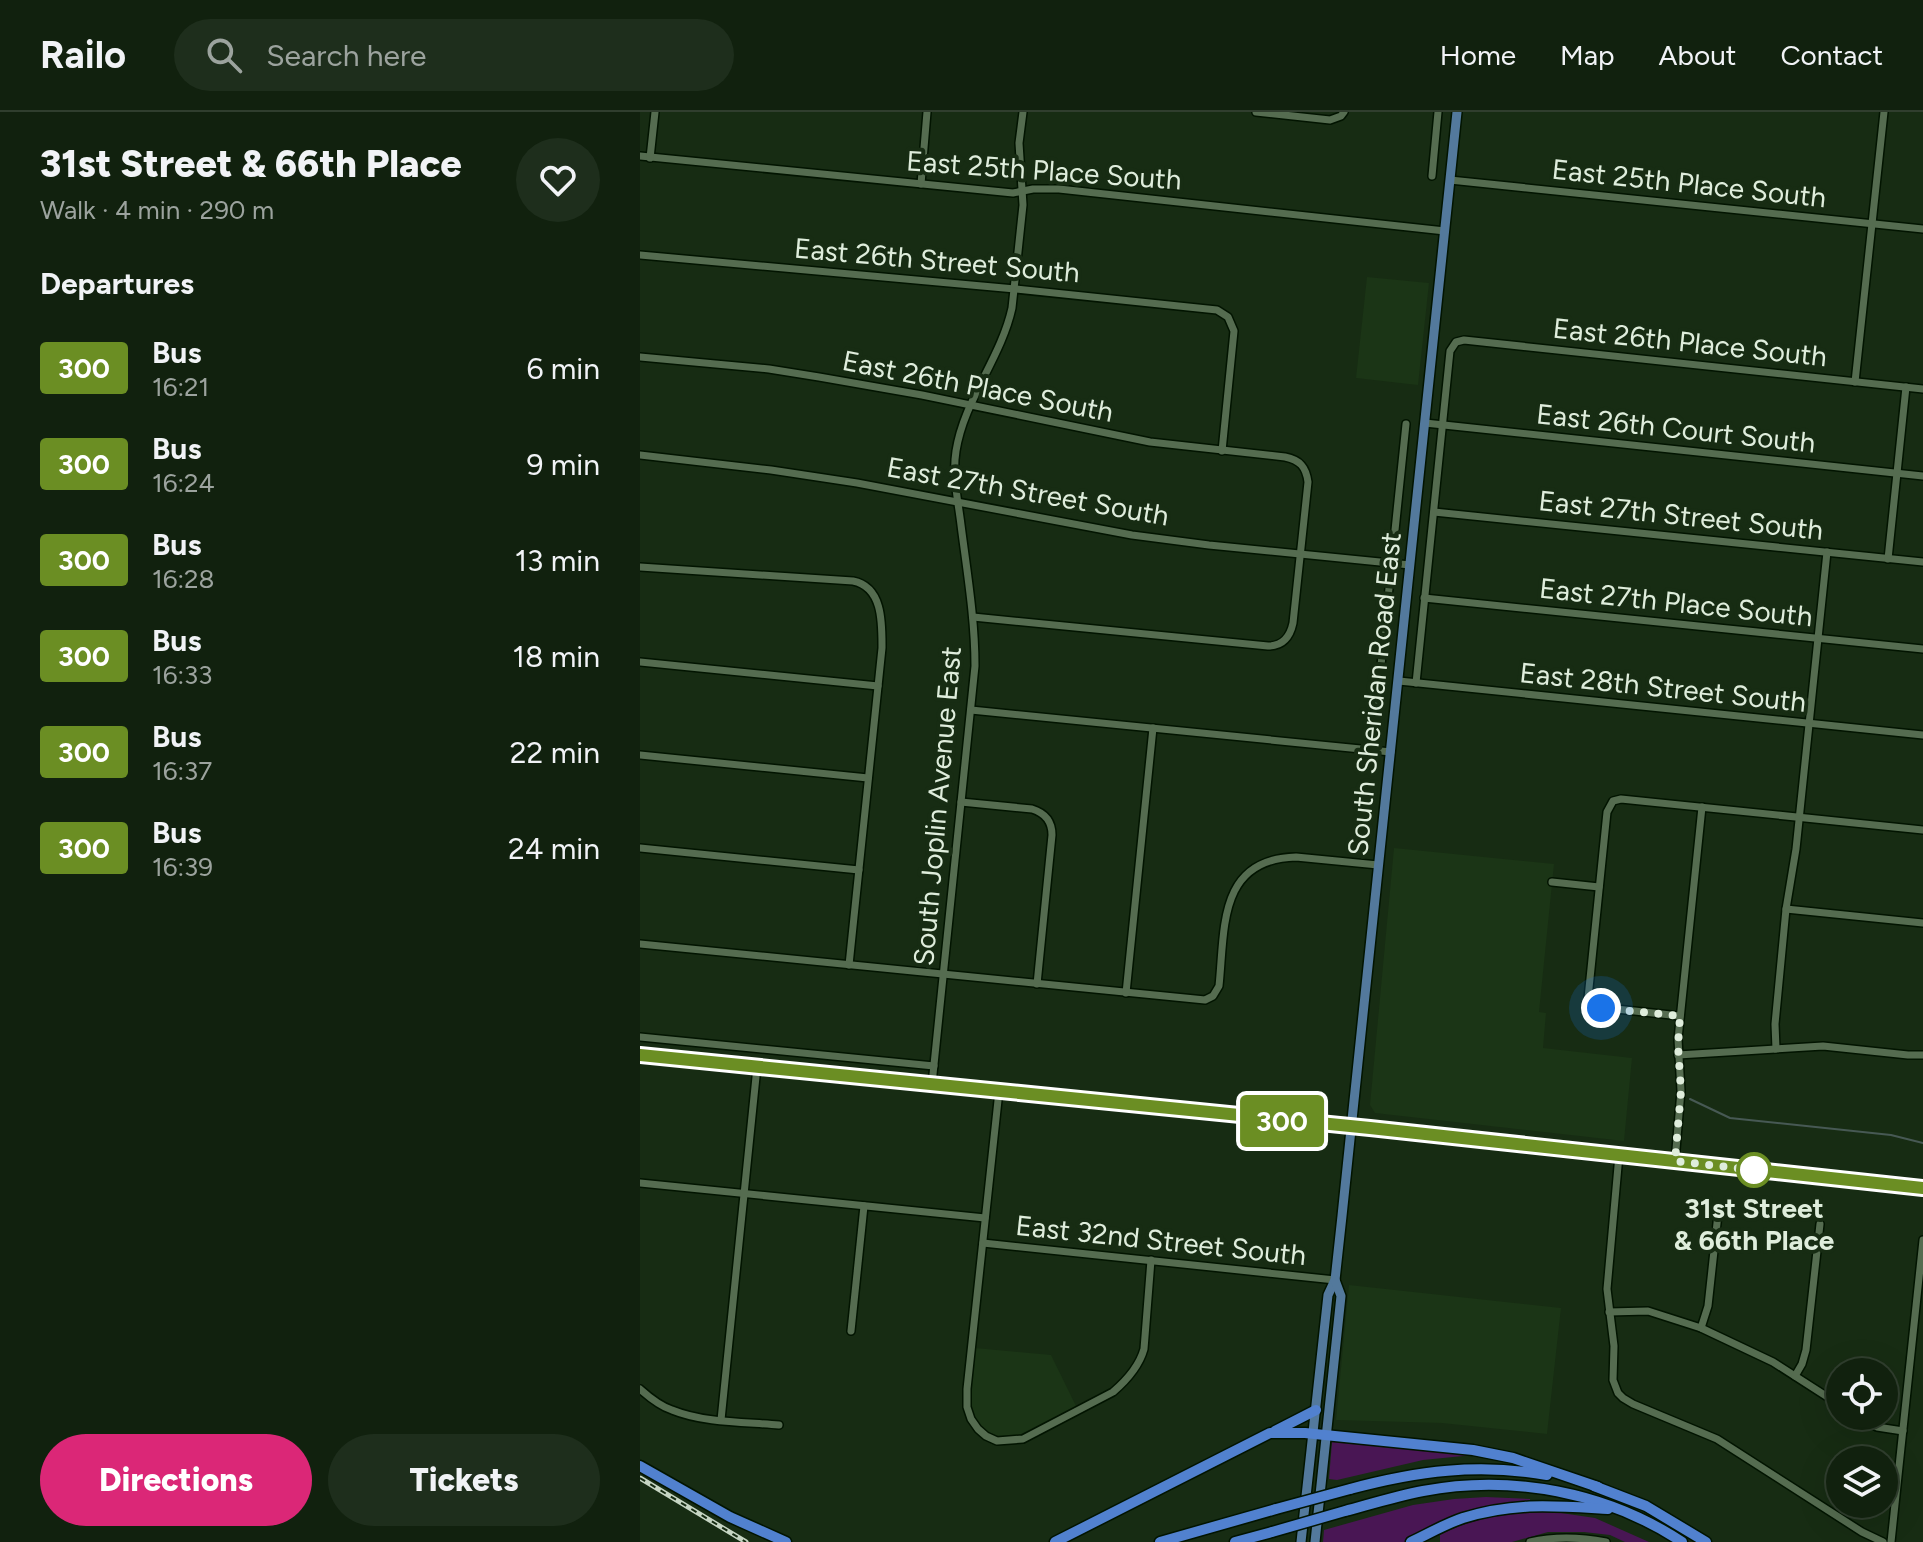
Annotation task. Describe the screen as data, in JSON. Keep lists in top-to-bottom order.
{
  "streets": {
    "main road": ["South Sheridan Road East"],
    "street": [
      "East 25th Place South",
      "East 26th Street South",
      "East 26th Place South",
      "East 26th Court South",
      "East 27th Street South",
      "East 27th Place South",
      "East 28th Street South",
      "South Joplin Avenue East",
      "East 32nd Street South"
    ]
  },
  "crossings": [
    ["East 25th Place South", "South Sheridan Road East"],
    ["East 25th Place South", "South Joplin Avenue East"],
    ["East 26th Street South", "East 26th Place South"],
    ["East 26th Street South", "South Joplin Avenue East"],
    ["East 26th Place South", "East 27th Street South"],
    ["East 26th Place South", "South Sheridan Road East"],
    ["East 26th Place South", "South Joplin Avenue East"],
    ["East 26th Court South", "South Sheridan Road East"],
    ["East 27th Street South", "South Sheridan Road East"],
    ["East 27th Street South", "South Joplin Avenue East"],
    ["East 27th Place South", "South Sheridan Road East"],
    ["East 28th Street South", "South Sheridan Road East"],
    ["South Sheridan Road East", "East 32nd Street South"]
  ],
  "places": ["31st Street & 66th Place"],
  "lines": ["bus line 300"],
  "page": {
    "header": "Railo",
    "search": "Search here",
    "nav": [
      "Home",
      "Map",
      "About",
      "Contact"
    ],
    "heading": [
      ["31st Street & 66th Place", "Walk · 4 min · 290 m"],
      "Departures"
    ],
    "on_map": "300",
    "list": [
      {
        "mark": "300",
        "name": "Bus",
        "note": "16:21",
        "value": "6 min"
      },
      {
        "mark": "300",
        "name": "Bus",
        "note": "16:24",
        "value": "9 min"
      },
      {
        "mark": "300",
        "name": "Bus",
        "note": "16:28",
        "value": "13 min"
      },
      {
        "mark": "300",
        "name": "Bus",
        "note": "16:33",
        "value": "18 min"
      },
      {
        "mark": "300",
        "name": "Bus",
        "note": "16:37",
        "value": "22 min"
      },
      {
        "mark": "300",
        "name": "Bus",
        "note": "16:39",
        "value": "24 min"
      }
    ],
    "buttons": ["Directions", "Tickets"]
  }
}
